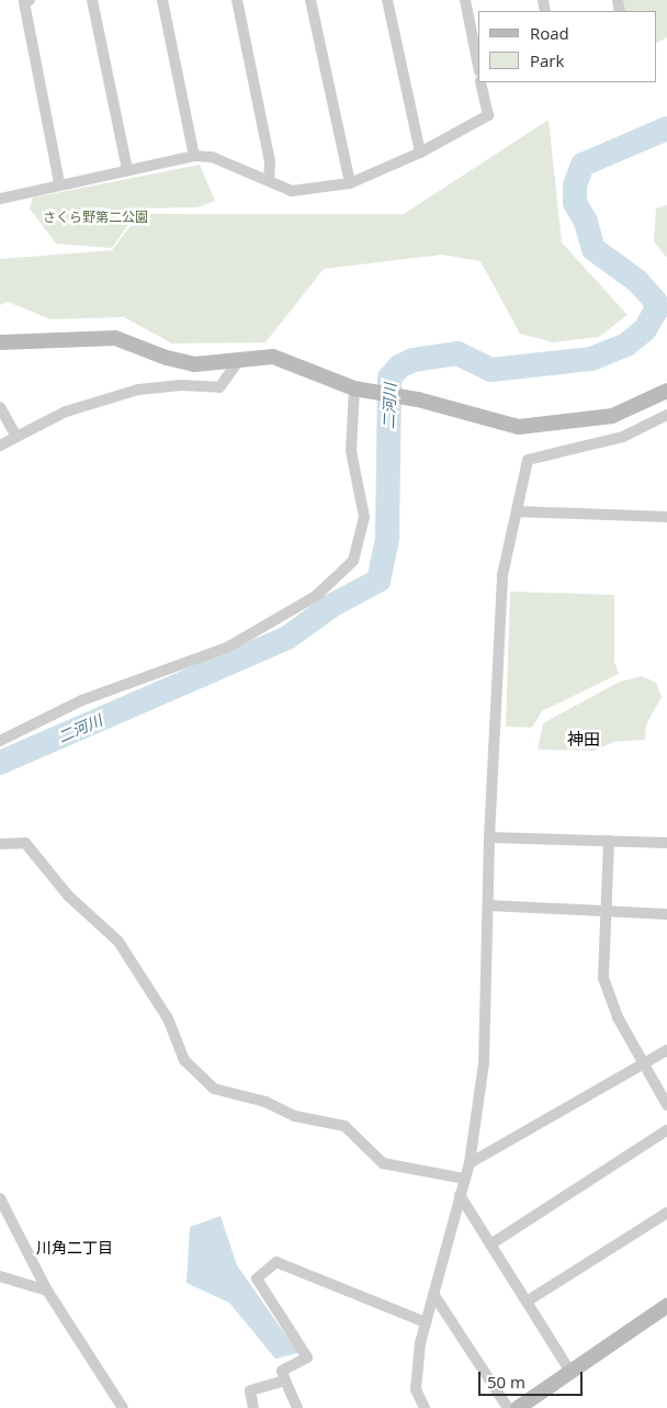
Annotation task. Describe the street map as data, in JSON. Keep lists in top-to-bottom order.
{
  "districts": ["神田", "川角二丁目"],
  "water": ["二河川"],
  "parks": ["さくら野第二公園"],
  "legend": ["Road", "Park"],
  "scale_bar": "50 m"
}
